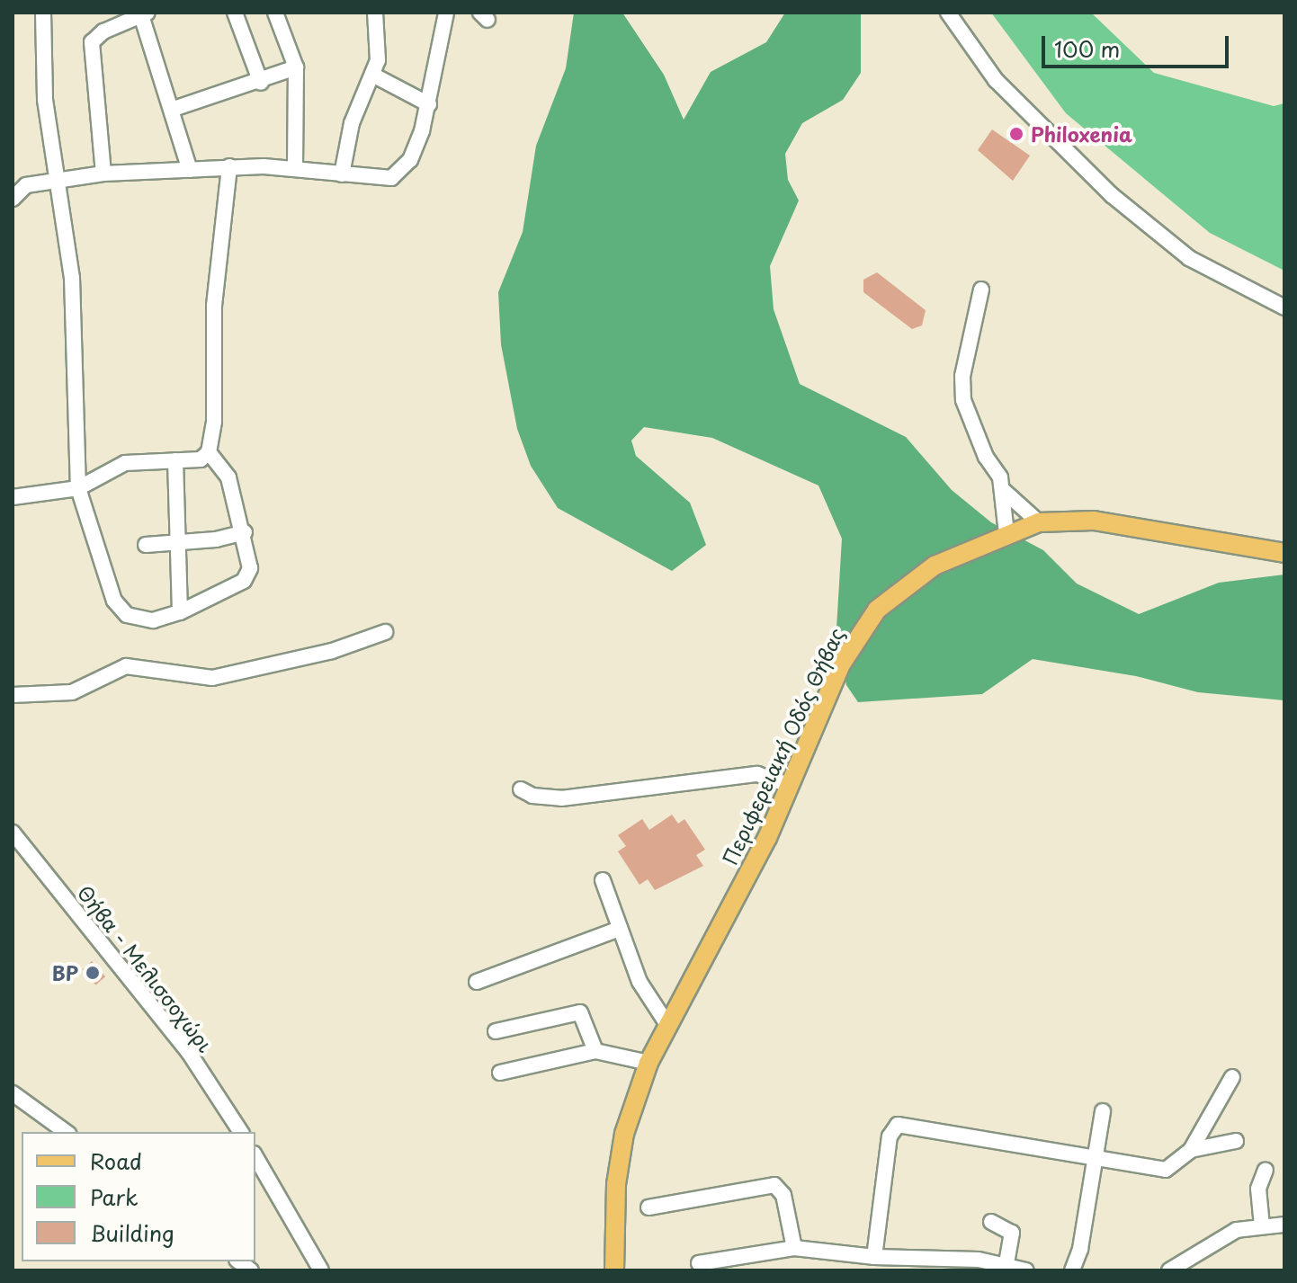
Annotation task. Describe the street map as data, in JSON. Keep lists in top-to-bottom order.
{
  "streets": {
    "main road": ["Περιφερειακή Οδός Θήβας"],
    "street": ["Θήβα - Μελισσοχώρι"]
  },
  "places": ["Philoxenia", "BP"],
  "legend": ["Road", "Park", "Building"],
  "scale_bar": "100 m"
}
